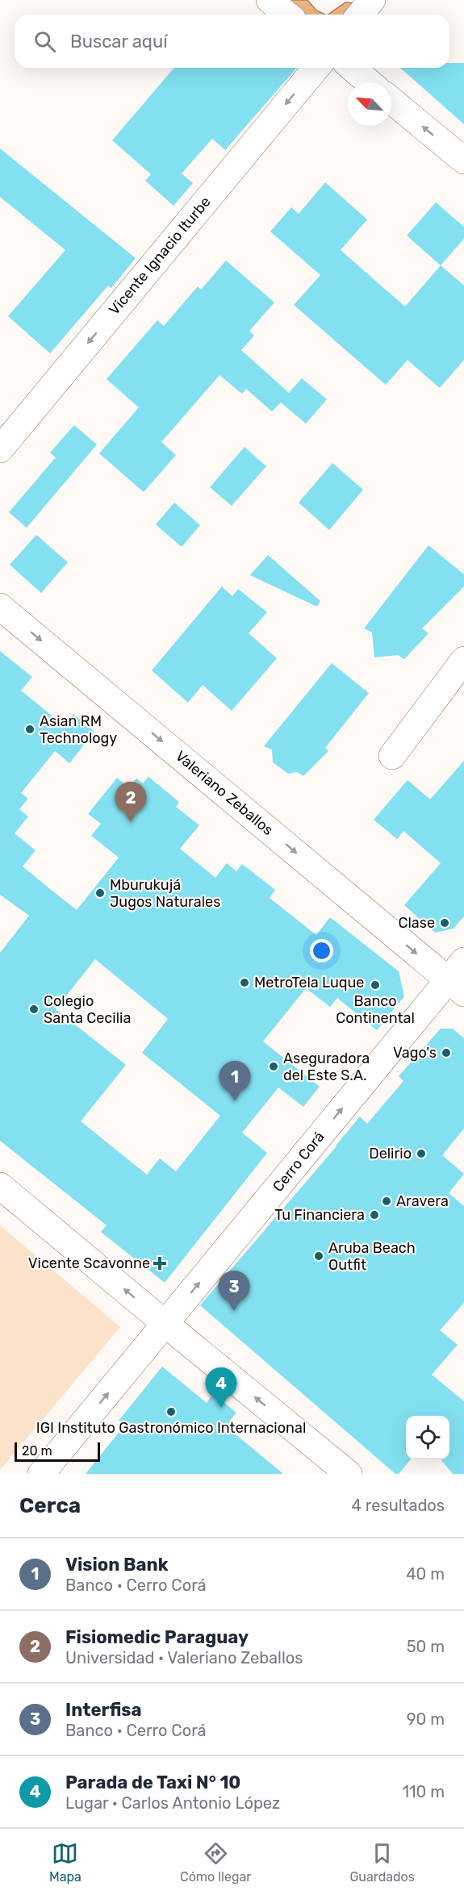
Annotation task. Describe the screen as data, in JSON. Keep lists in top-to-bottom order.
{
  "streets": {
    "street": ["Vicente Ignacio Iturbe", "Valeriano Zeballos", "Cerro Corá"]
  },
  "crossings": [
    ["Valeriano Zeballos", "Cerro Corá"]
  ],
  "one_way": ["Vicente Ignacio Iturbe", "Valeriano Zeballos", "Cerro Corá"],
  "places": {
    "other": [
      "Asian RM Technology",
      "Mburukujá Jugos Naturales",
      "Clase",
      "MetroTela Luque",
      "Banco Continental",
      "Colegio Santa Cecilia",
      "Vago's",
      "Aseguradora del Este S.A.",
      "Delirio",
      "Aravera",
      "Tu Financiera",
      "Aruba Beach Outfit",
      "IGI Instituto Gastronómico Internacional"
    ],
    "health": ["Vicente Scavonne"]
  },
  "scale_bar": "20 m",
  "north": "top left",
  "page": {
    "search": "Buscar aquí",
    "pins": [
      "2",
      "1",
      "3",
      "4"
    ],
    "scale": "20 m",
    "heading": ["Cerca", "4 resultados"],
    "list": [
      {
        "mark": "1",
        "name": "Vision Bank",
        "note": "Banco · Cerro Corá",
        "value": "40 m"
      },
      {
        "mark": "2",
        "name": "Fisiomedic Paraguay",
        "note": "Universidad · Valeriano Zeballos",
        "value": "50 m"
      },
      {
        "mark": "3",
        "name": "Interfisa",
        "note": "Banco · Cerro Corá",
        "value": "90 m"
      },
      {
        "mark": "4",
        "name": "Parada de Taxi N° 10",
        "note": "Lugar · Carlos Antonio López",
        "value": "110 m"
      }
    ],
    "nav": ["Mapa", "Cómo llegar", "Guardados"]
  }
}
